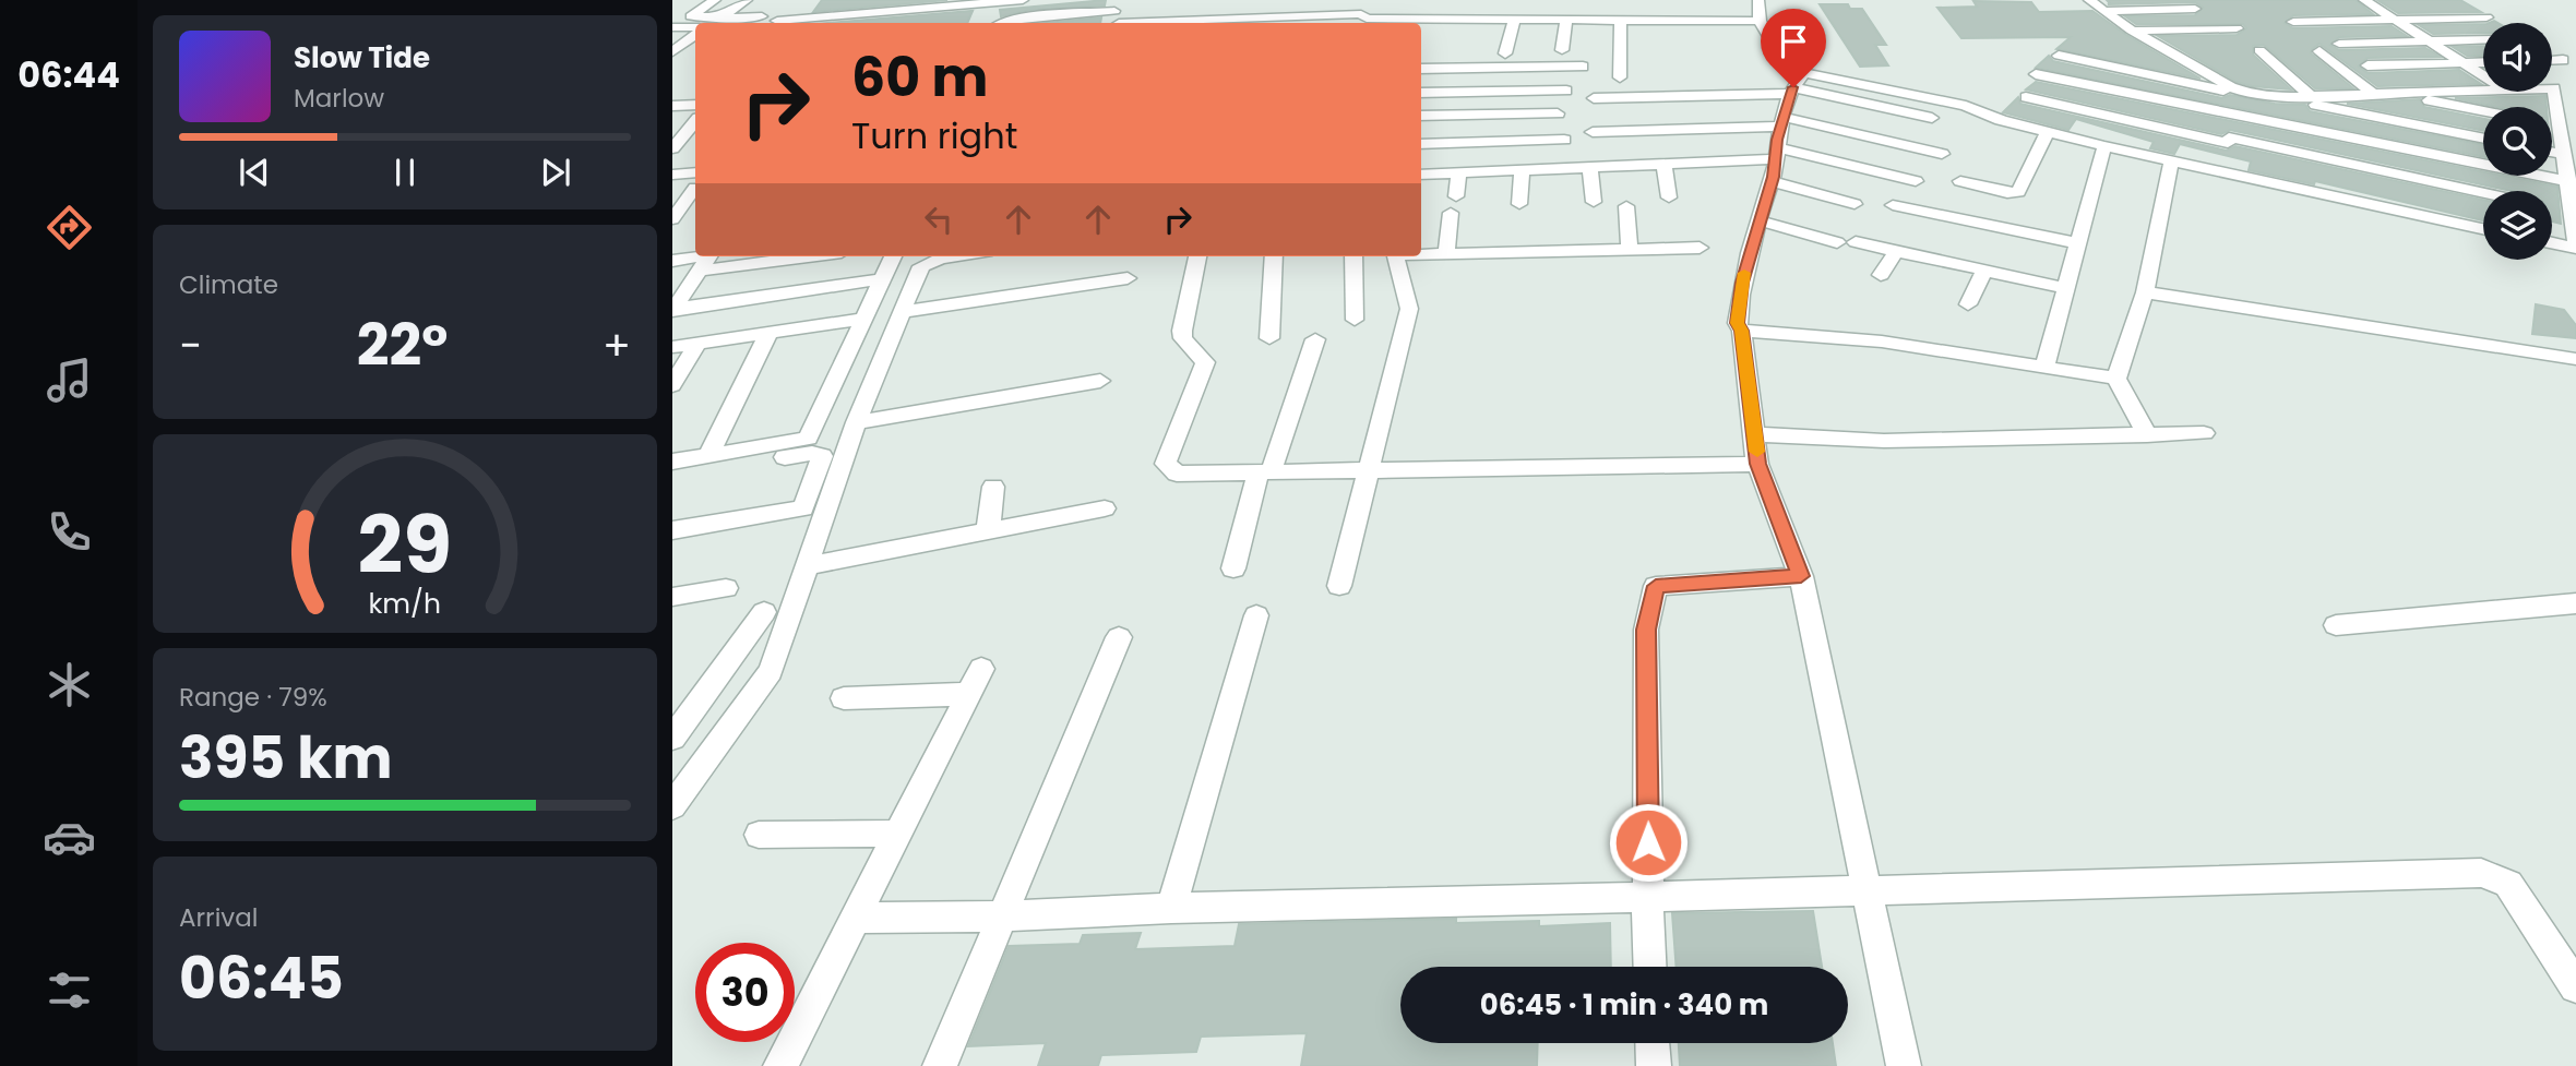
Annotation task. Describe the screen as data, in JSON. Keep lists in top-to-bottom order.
{
  "page": {
    "tabs": "06:44",
    "turn": ["60 m", "Turn right"],
    "song": ["Slow Tide", "Marlow"],
    "tile": [
      "Climate",
      ["Range · 79%", "395 km"],
      ["Arrival", "06:45"]
    ],
    "heat": ["−", "22°", "+"],
    "limit": "30",
    "trip": "06:45 · 1 min · 340 m",
    "gauge": ["29", "km/h"]
  }
}
